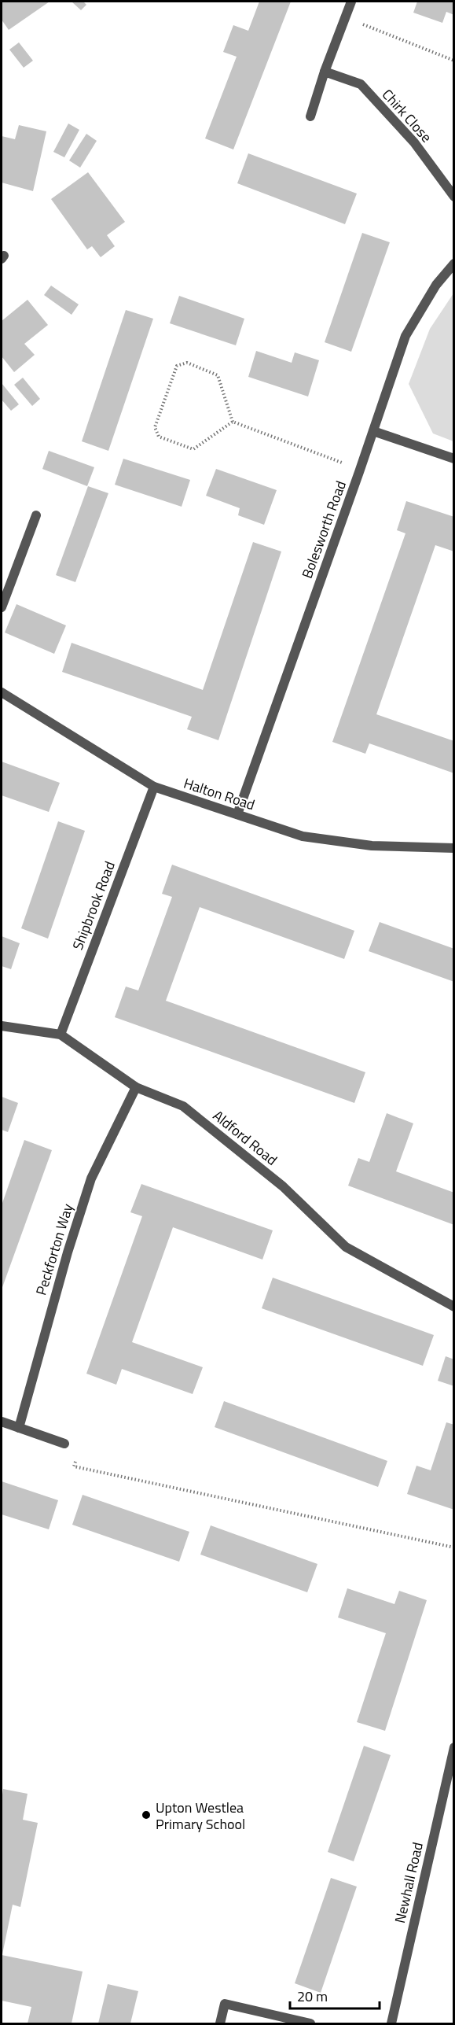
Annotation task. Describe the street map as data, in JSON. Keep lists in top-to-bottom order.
{
  "streets": {
    "street": [
      "Chirk Close",
      "Bolesworth Road",
      "Halton Road",
      "Shipbrook Road",
      "Aldford Road",
      "Peckforton Way",
      "Newhall Road"
    ]
  },
  "crossings": [
    ["Bolesworth Road", "Halton Road"],
    ["Halton Road", "Shipbrook Road"],
    ["Shipbrook Road", "Aldford Road"],
    ["Aldford Road", "Peckforton Way"]
  ],
  "places": ["Upton Westlea Primary School"],
  "scale_bar": "20 m"
}
